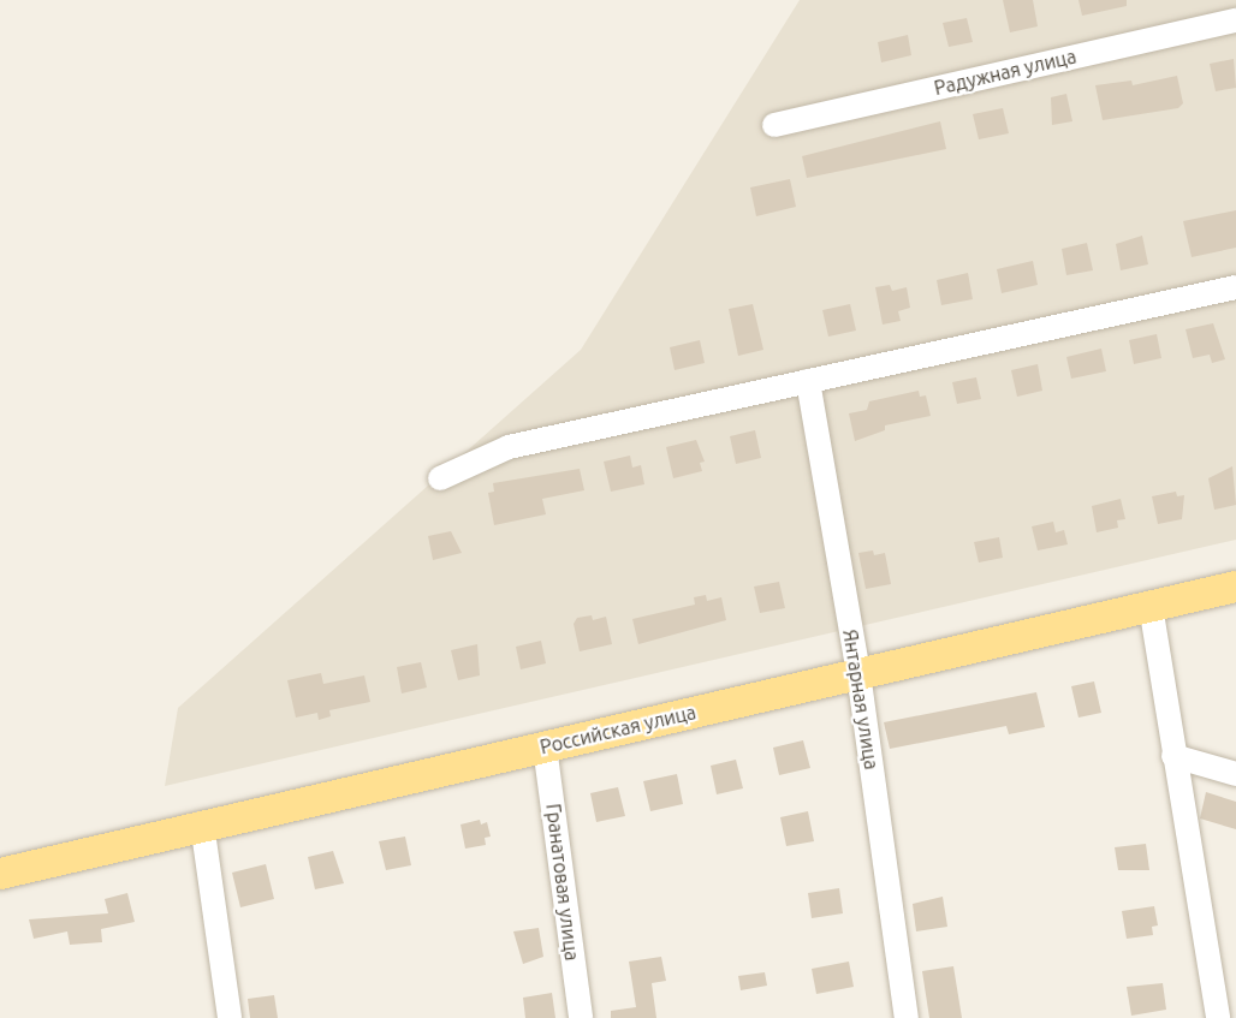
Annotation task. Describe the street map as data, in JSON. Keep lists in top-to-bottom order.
{
  "streets": {
    "main road": ["Российская улица"],
    "street": ["Радужная улица", "Янтарная улица", "Гранатовая улица"]
  },
  "crossings": [
    ["Янтарная улица", "Российская улица"],
    ["Российская улица", "Гранатовая улица"]
  ]
}
